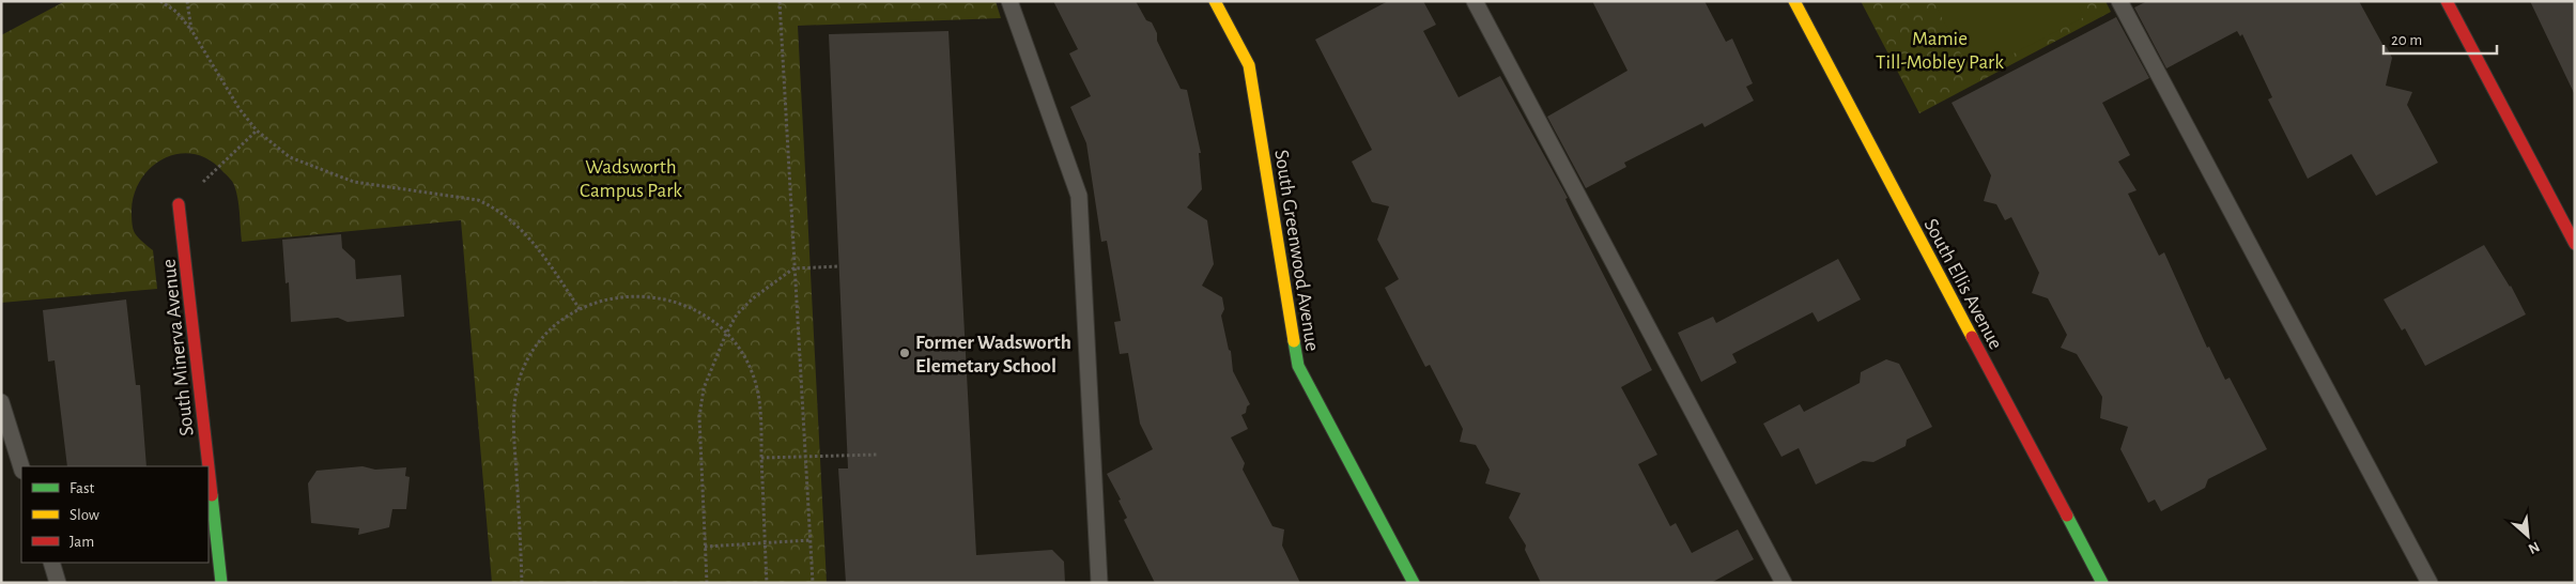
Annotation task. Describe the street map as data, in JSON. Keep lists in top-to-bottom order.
{
  "streets": {
    "street": ["South Greenwood Avenue", "South Ellis Avenue", "South Minerva Avenue"]
  },
  "parks": ["Mamie Till-Mobley Park", "Wadsworth Campus Park"],
  "places": ["Former Wadsworth Elemetary School"],
  "legend": ["Fast", "Slow", "Jam"],
  "scale_bar": "20 m",
  "north": "bottom right"
}
